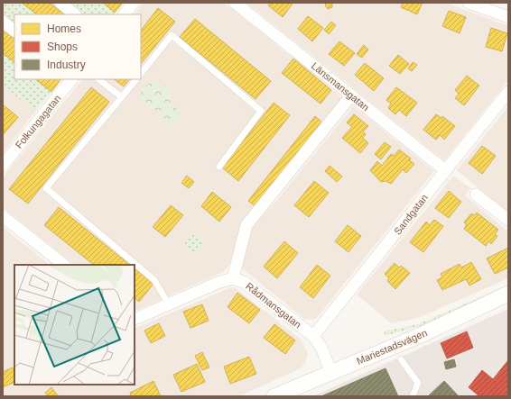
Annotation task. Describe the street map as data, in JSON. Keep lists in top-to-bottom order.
{
  "streets": {
    "street": [
      "Länsmansgatan",
      "Folkungagatan",
      "Sandgatan",
      "Rådmansgatan",
      "Mariestadsvägen"
    ]
  },
  "crossings": [
    ["Länsmansgatan", "Sandgatan"],
    ["Sandgatan", "Rådmansgatan"],
    ["Rådmansgatan", "Mariestadsvägen"]
  ],
  "legend": ["Homes", "Shops", "Industry"]
}
